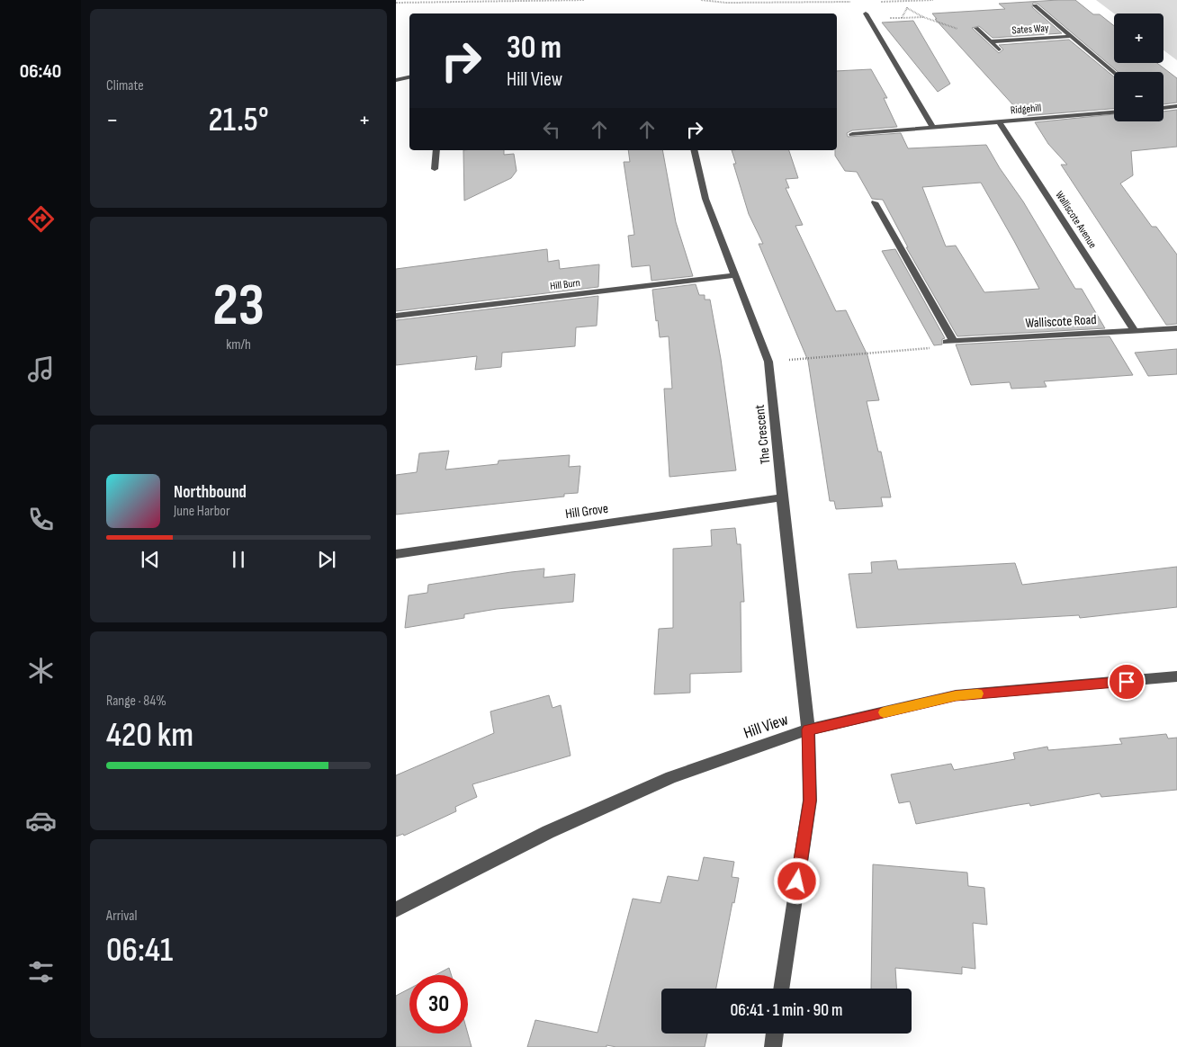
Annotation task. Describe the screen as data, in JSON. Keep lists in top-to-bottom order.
{
  "streets": {
    "street": [
      "Sates Way",
      "Ridgehill",
      "Walliscote Avenue",
      "Hill Burn",
      "Walliscote Road",
      "The Crescent",
      "Hill Grove",
      "Hill View"
    ]
  },
  "crossings": [
    ["Ridgehill", "Walliscote Avenue"],
    ["Walliscote Avenue", "Walliscote Road"],
    ["Hill Burn", "The Crescent"],
    ["The Crescent", "Hill Grove"],
    ["The Crescent", "Hill View"]
  ],
  "page": {
    "tabs": "06:40",
    "tile": [
      "Climate",
      ["23", "km/h"],
      ["Range · 84%", "420 km"],
      ["Arrival", "06:41"]
    ],
    "map_buttons": ["+", "−"],
    "turn": ["30 m", "Hill View"],
    "heat": ["−", "21.5°", "+"],
    "song": ["Northbound", "June Harbor"],
    "limit": "30",
    "trip": "06:41 · 1 min · 90 m"
  }
}
